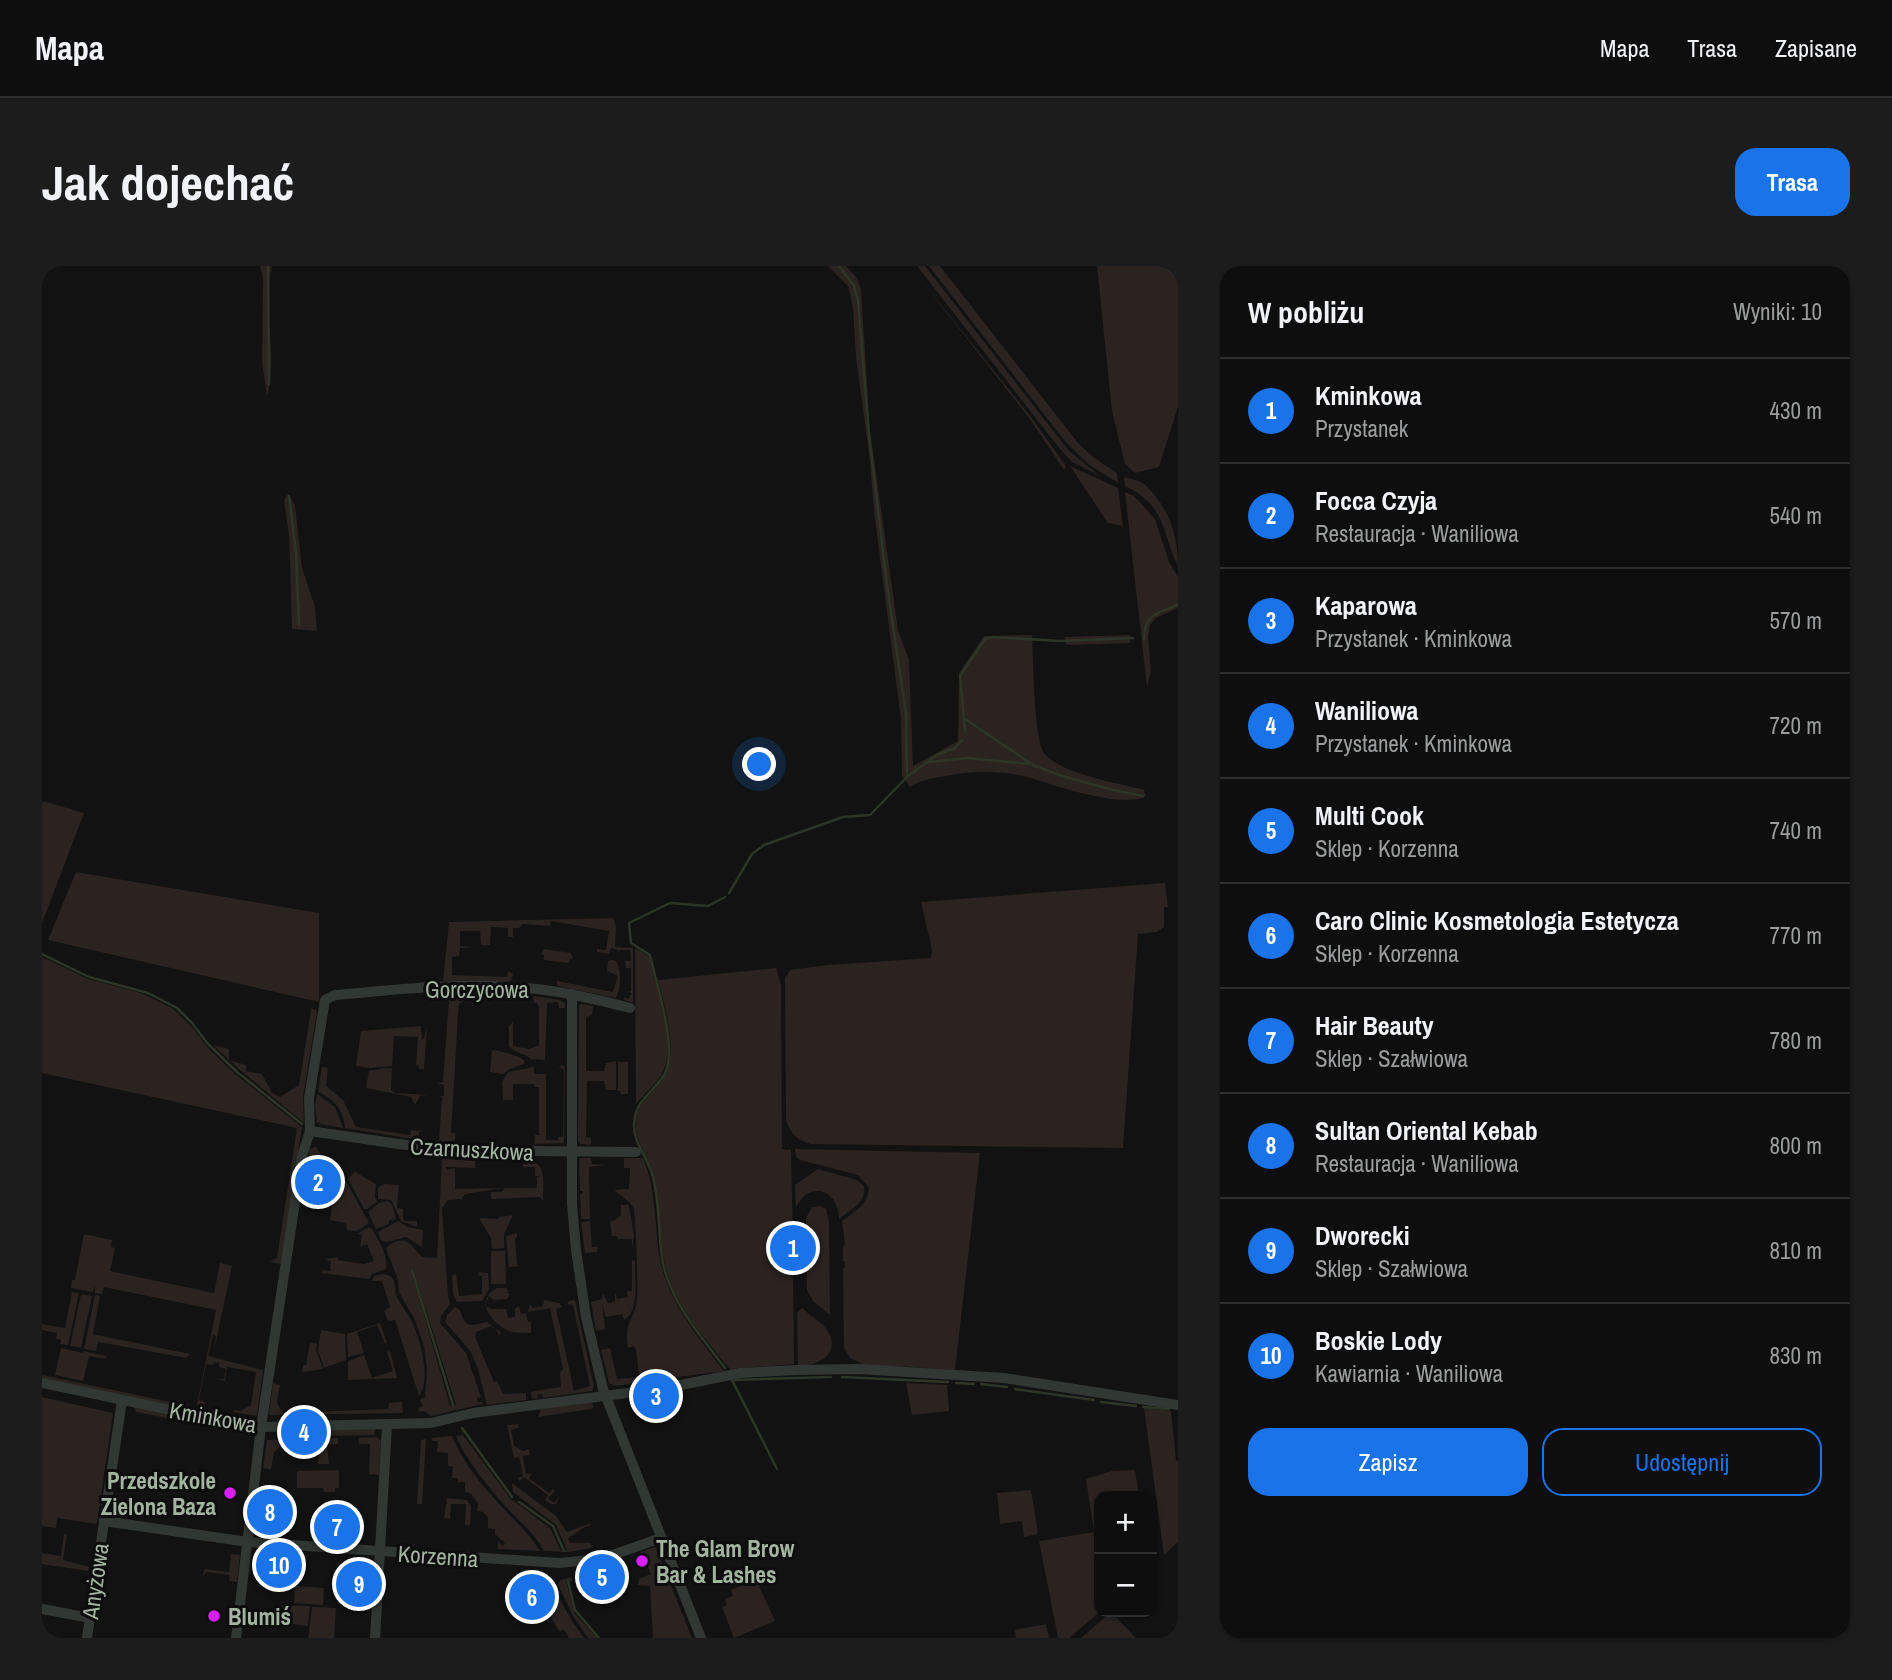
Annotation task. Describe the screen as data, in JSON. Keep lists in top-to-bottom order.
{
  "streets": {
    "street": [
      "Gorczycowa",
      "Czarnuszkowa",
      "Kminkowa",
      "Korzenna",
      "Anyżowa"
    ]
  },
  "crossings": [
    ["Gorczycowa", "Czarnuszkowa"],
    ["Kminkowa", "Anyżowa"],
    ["Korzenna", "Anyżowa"]
  ],
  "places": ["Przedszkole Zielona Baza", "The Glam Brow Bar & Lashes", "Blumiś"],
  "page": {
    "header": "Mapa",
    "nav": ["Mapa", "Trasa", "Zapisane"],
    "buttons": [
      "Trasa",
      ["Zapisz", "Udostępnij"]
    ],
    "title": "Jak dojechać",
    "heading": ["W pobliżu", "Wyniki: 10"],
    "list": [
      {
        "mark": "1",
        "name": "Kminkowa",
        "note": "Przystanek",
        "value": "430 m"
      },
      {
        "mark": "2",
        "name": "Focca Czyja",
        "note": "Restauracja · Waniliowa",
        "value": "540 m"
      },
      {
        "mark": "3",
        "name": "Kaparowa",
        "note": "Przystanek · Kminkowa",
        "value": "570 m"
      },
      {
        "mark": "4",
        "name": "Waniliowa",
        "note": "Przystanek · Kminkowa",
        "value": "720 m"
      },
      {
        "mark": "5",
        "name": "Multi Cook",
        "note": "Sklep · Korzenna",
        "value": "740 m"
      },
      {
        "mark": "6",
        "name": "Caro Clinic Kosmetologia Estetycza",
        "note": "Sklep · Korzenna",
        "value": "770 m"
      },
      {
        "mark": "7",
        "name": "Hair Beauty",
        "note": "Sklep · Szałwiowa",
        "value": "780 m"
      },
      {
        "mark": "8",
        "name": "Sultan Oriental Kebab",
        "note": "Restauracja · Waniliowa",
        "value": "800 m"
      },
      {
        "mark": "9",
        "name": "Dworecki",
        "note": "Sklep · Szałwiowa",
        "value": "810 m"
      },
      {
        "mark": "10",
        "name": "Boskie Lody",
        "note": "Kawiarnia · Waniliowa",
        "value": "830 m"
      }
    ],
    "pins": [
      "2",
      "1",
      "3",
      "4",
      "8",
      "7",
      "10",
      "5",
      "9",
      "6"
    ],
    "map_buttons": ["+", "−"]
  }
}
